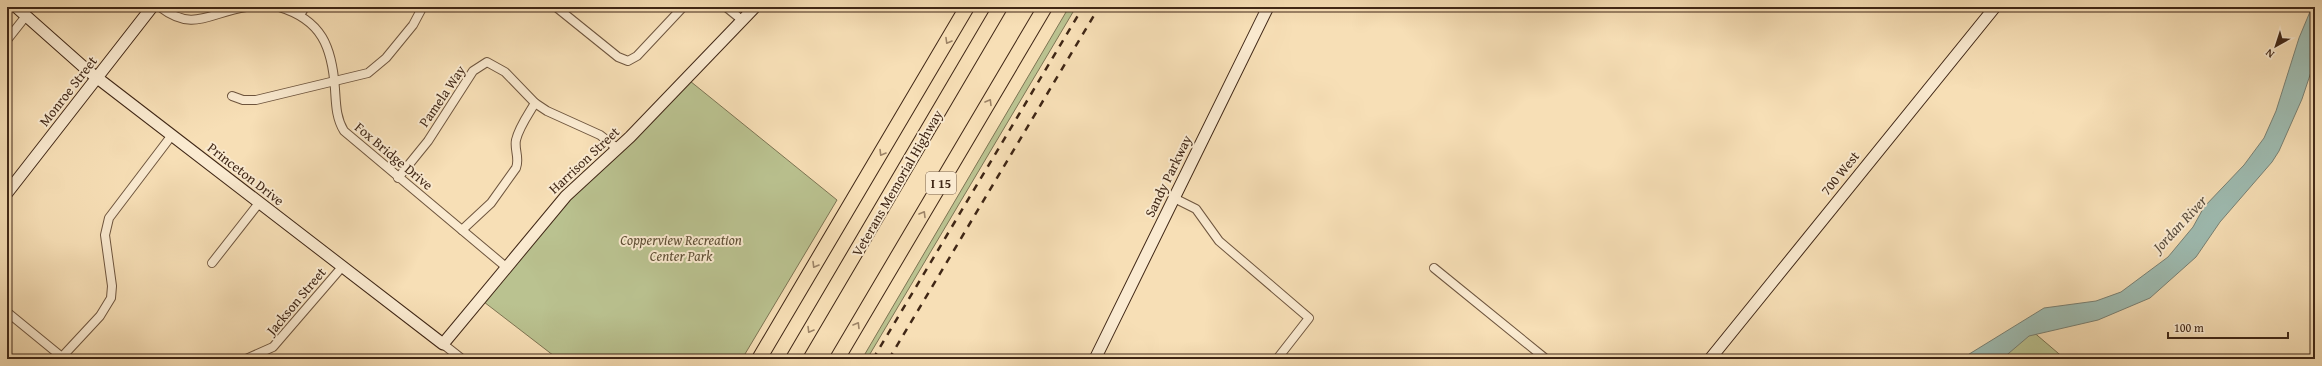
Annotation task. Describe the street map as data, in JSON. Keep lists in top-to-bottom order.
{
  "streets": {
    "highway": ["Veterans Memorial Highway", "I 15"],
    "street": [
      "Monroe Street",
      "Pamela Way",
      "Fox Bridge Drive",
      "Harrison Street",
      "700 West",
      "Princeton Drive",
      "Sandy Parkway",
      "Jackson Street"
    ]
  },
  "crossings": [
    ["Monroe Street", "Princeton Drive"],
    ["Pamela Way", "Fox Bridge Drive"],
    ["Pamela Way", "Harrison Street"],
    ["Fox Bridge Drive", "Harrison Street"],
    ["Harrison Street", "Princeton Drive"],
    ["Princeton Drive", "Jackson Street"]
  ],
  "water": ["Jordan River"],
  "parks": ["Copperview Recreation Center Park"],
  "scale_bar": "100 m",
  "north": "bottom left"
}
